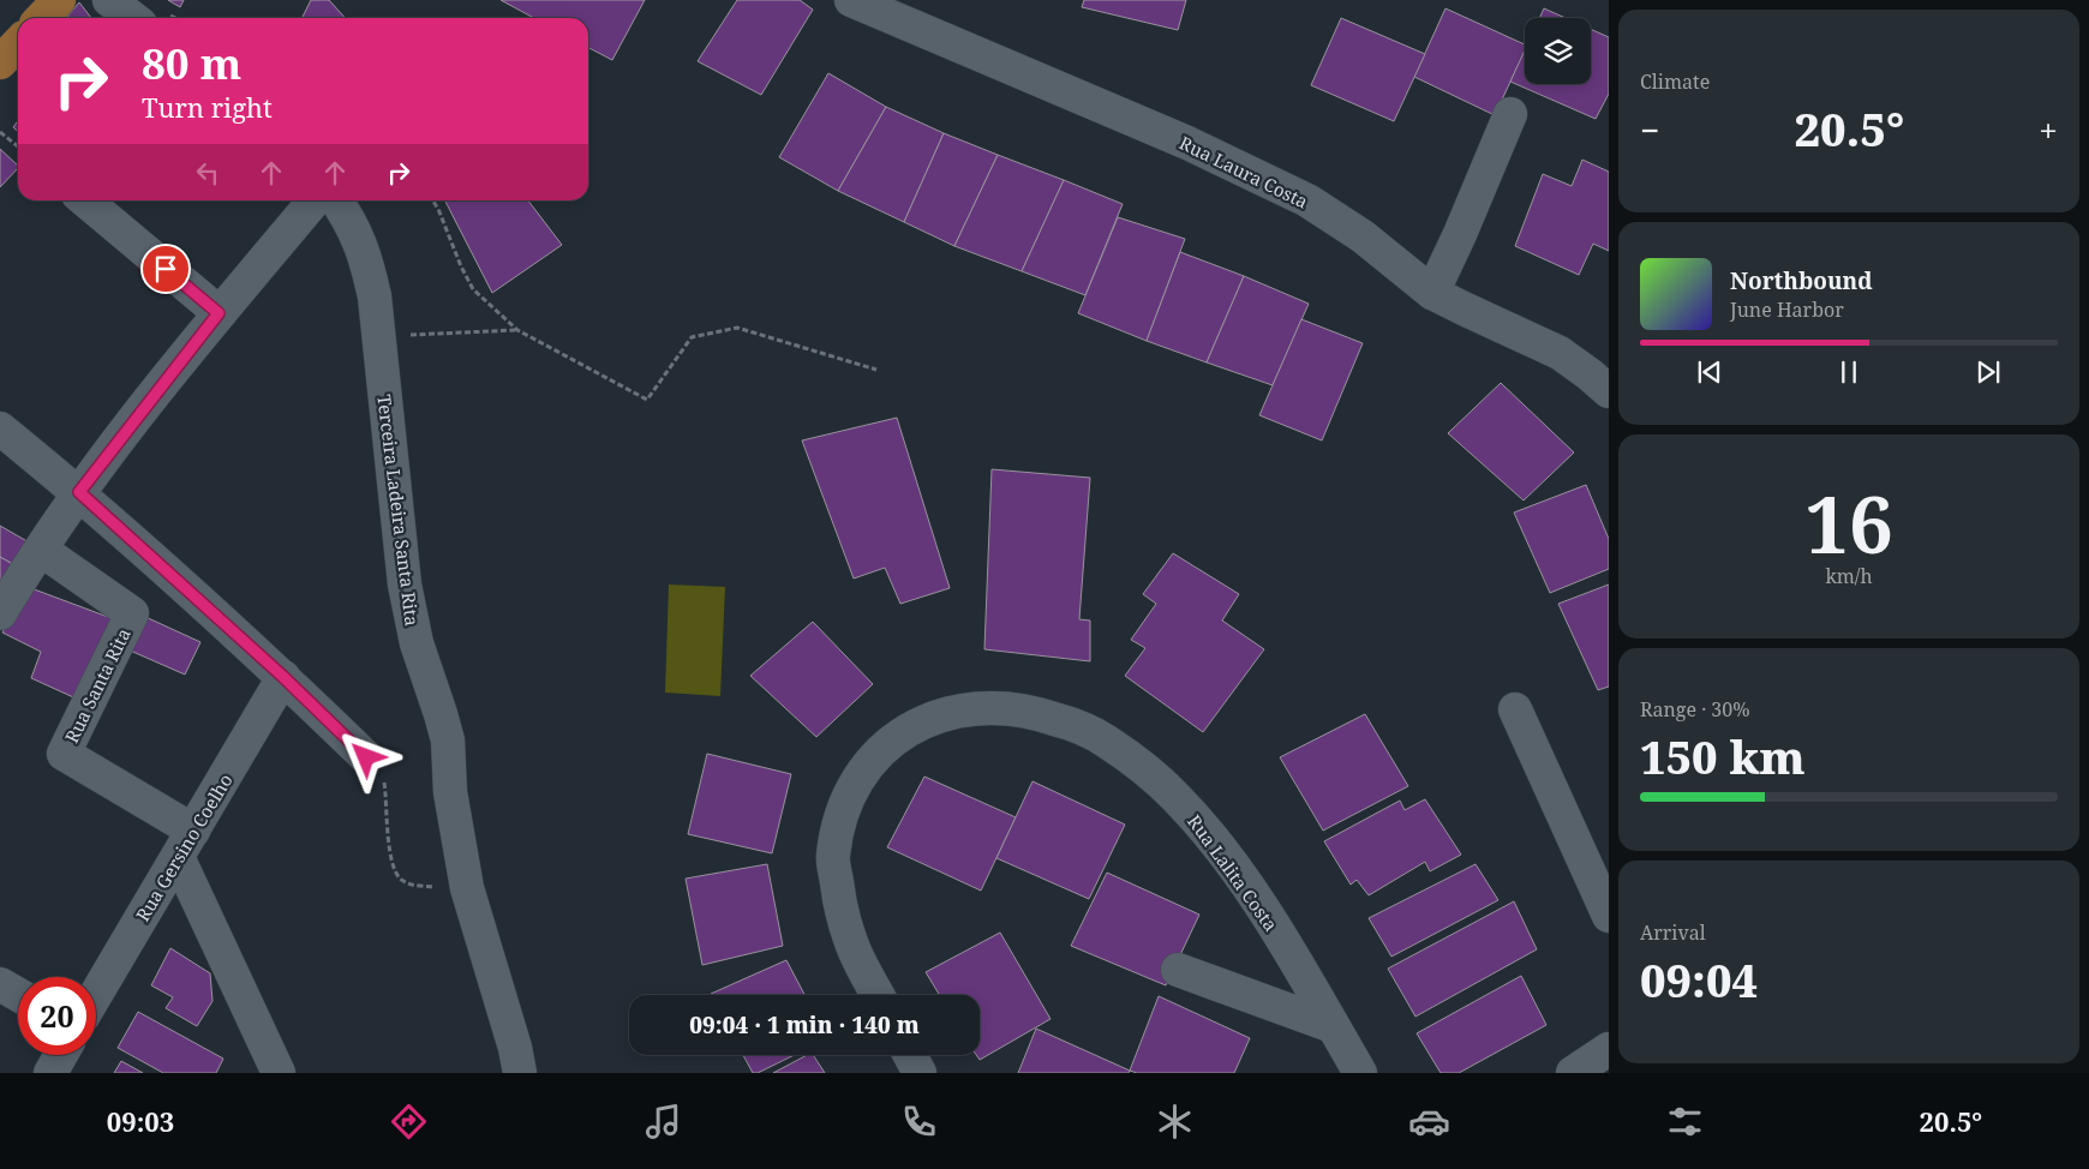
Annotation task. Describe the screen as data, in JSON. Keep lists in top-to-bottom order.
{
  "streets": {
    "street": [
      "Rua Laura Costa",
      "Terceira Ladeira Santa Rita",
      "Rua Santa Rita",
      "Rua Gersino Coelho",
      "Rua Lalita Costa"
    ]
  },
  "crossings": [
    ["Rua Santa Rita", "Rua Gersino Coelho"]
  ],
  "page": {
    "tile": [
      "Climate",
      ["16", "km/h"],
      ["Range · 30%", "150 km"],
      ["Arrival", "09:04"]
    ],
    "turn": ["80 m", "Turn right"],
    "heat": ["−", "20.5°", "+"],
    "song": ["Northbound", "June Harbor"],
    "limit": "20",
    "trip": "09:04 · 1 min · 140 m",
    "tabs": ["09:03", "20.5°"]
  }
}
